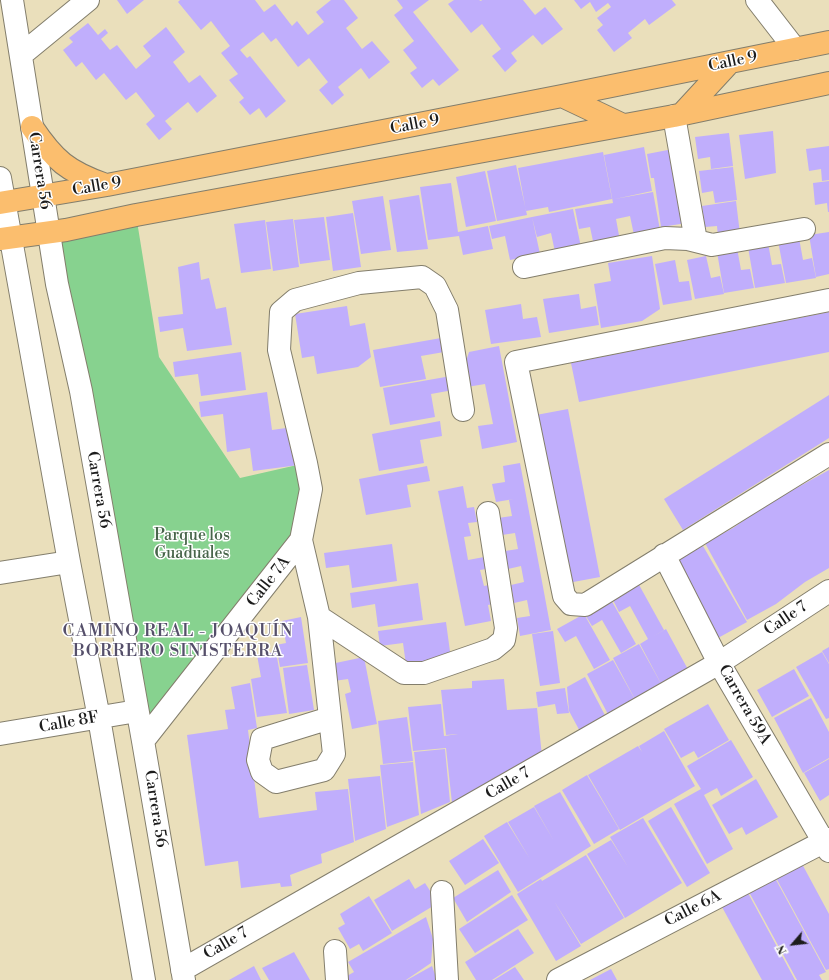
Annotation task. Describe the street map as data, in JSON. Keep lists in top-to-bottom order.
{
  "streets": {
    "main road": ["Calle 9"],
    "street": [
      "Carrera 56",
      "Calle 7A",
      "Calle 7",
      "Carrera 59A",
      "Calle 8F",
      "Calle 6A"
    ]
  },
  "crossings": [
    ["Calle 9", "Carrera 56"],
    ["Carrera 56", "Calle 7A"],
    ["Carrera 56", "Calle 7"],
    ["Carrera 56", "Calle 8F"],
    ["Calle 7", "Carrera 59A"],
    ["Carrera 59A", "Calle 6A"]
  ],
  "districts": ["CAMINO REAL - JOAQUÍN BORRERO SINISTERRA"],
  "parks": ["Parque los Guaduales"],
  "north": "bottom left"
}
